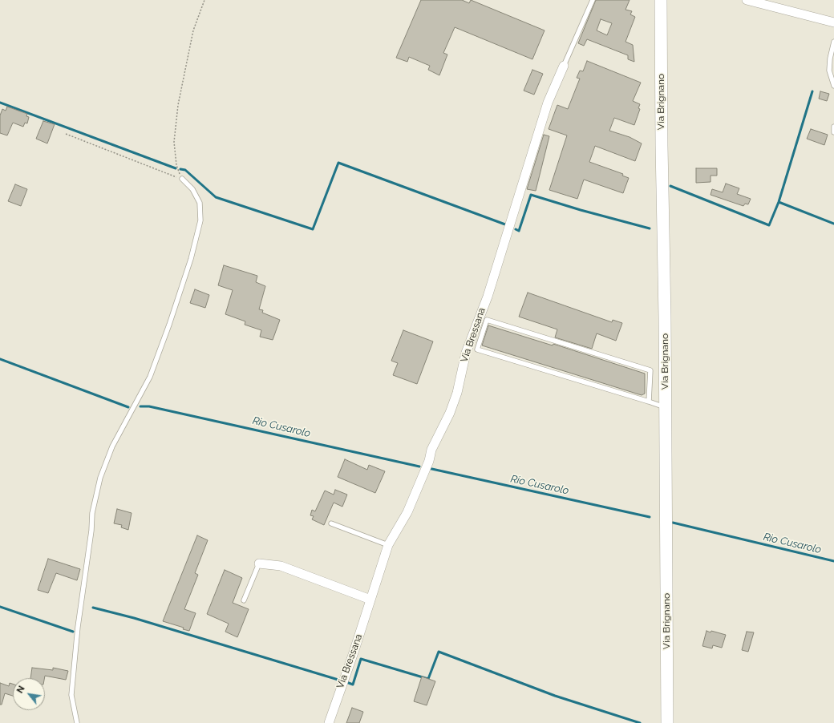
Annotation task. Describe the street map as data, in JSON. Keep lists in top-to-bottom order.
{
  "streets": {
    "street": ["Via Brignano", "Via Bressana"]
  },
  "water": ["Rio Cusarolo"],
  "north": "top left"
}
